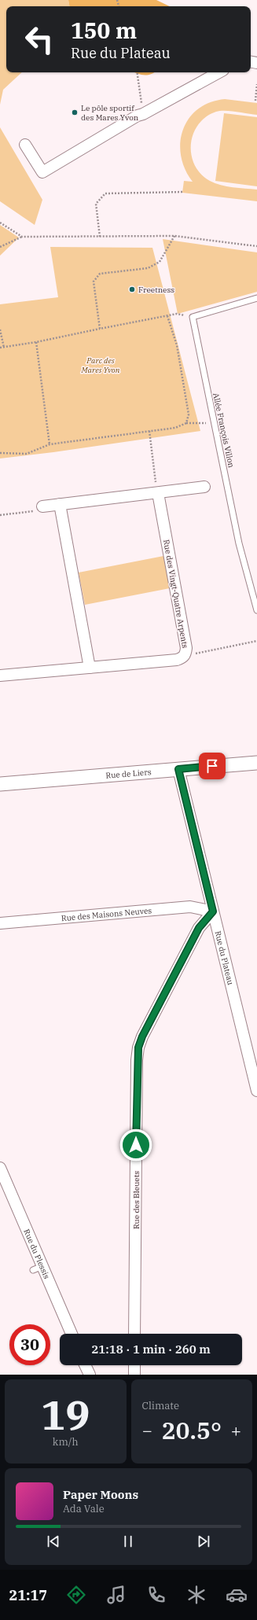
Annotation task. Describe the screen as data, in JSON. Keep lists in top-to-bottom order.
{
  "streets": {
    "street": [
      "Rue des Vingt-Quatre Arpents",
      "Rue de Liers",
      "Rue des Maisons Neuves",
      "Rue du Plateau",
      "Rue des Bleuets",
      "Rue du Plessis"
    ],
    "lane": ["Allée François Villon"]
  },
  "crossings": [
    ["Rue de Liers", "Rue du Plateau"],
    ["Rue des Maisons Neuves", "Rue du Plateau"],
    ["Rue des Maisons Neuves", "Rue des Bleuets"],
    ["Rue du Plateau", "Rue des Bleuets"]
  ],
  "parks": ["Parc des Mares Yvon"],
  "places": ["Le pôle sportif des Mares Yvon", "Freetness"],
  "page": {
    "turn": ["150 m", "Rue du Plateau"],
    "limit": "30",
    "trip": "21:18 · 1 min · 260 m",
    "tile": [
      ["19", "km/h"],
      "Climate"
    ],
    "heat": ["−", "20.5°", "+"],
    "song": ["Paper Moons", "Ada Vale"],
    "tabs": "21:17"
  }
}
